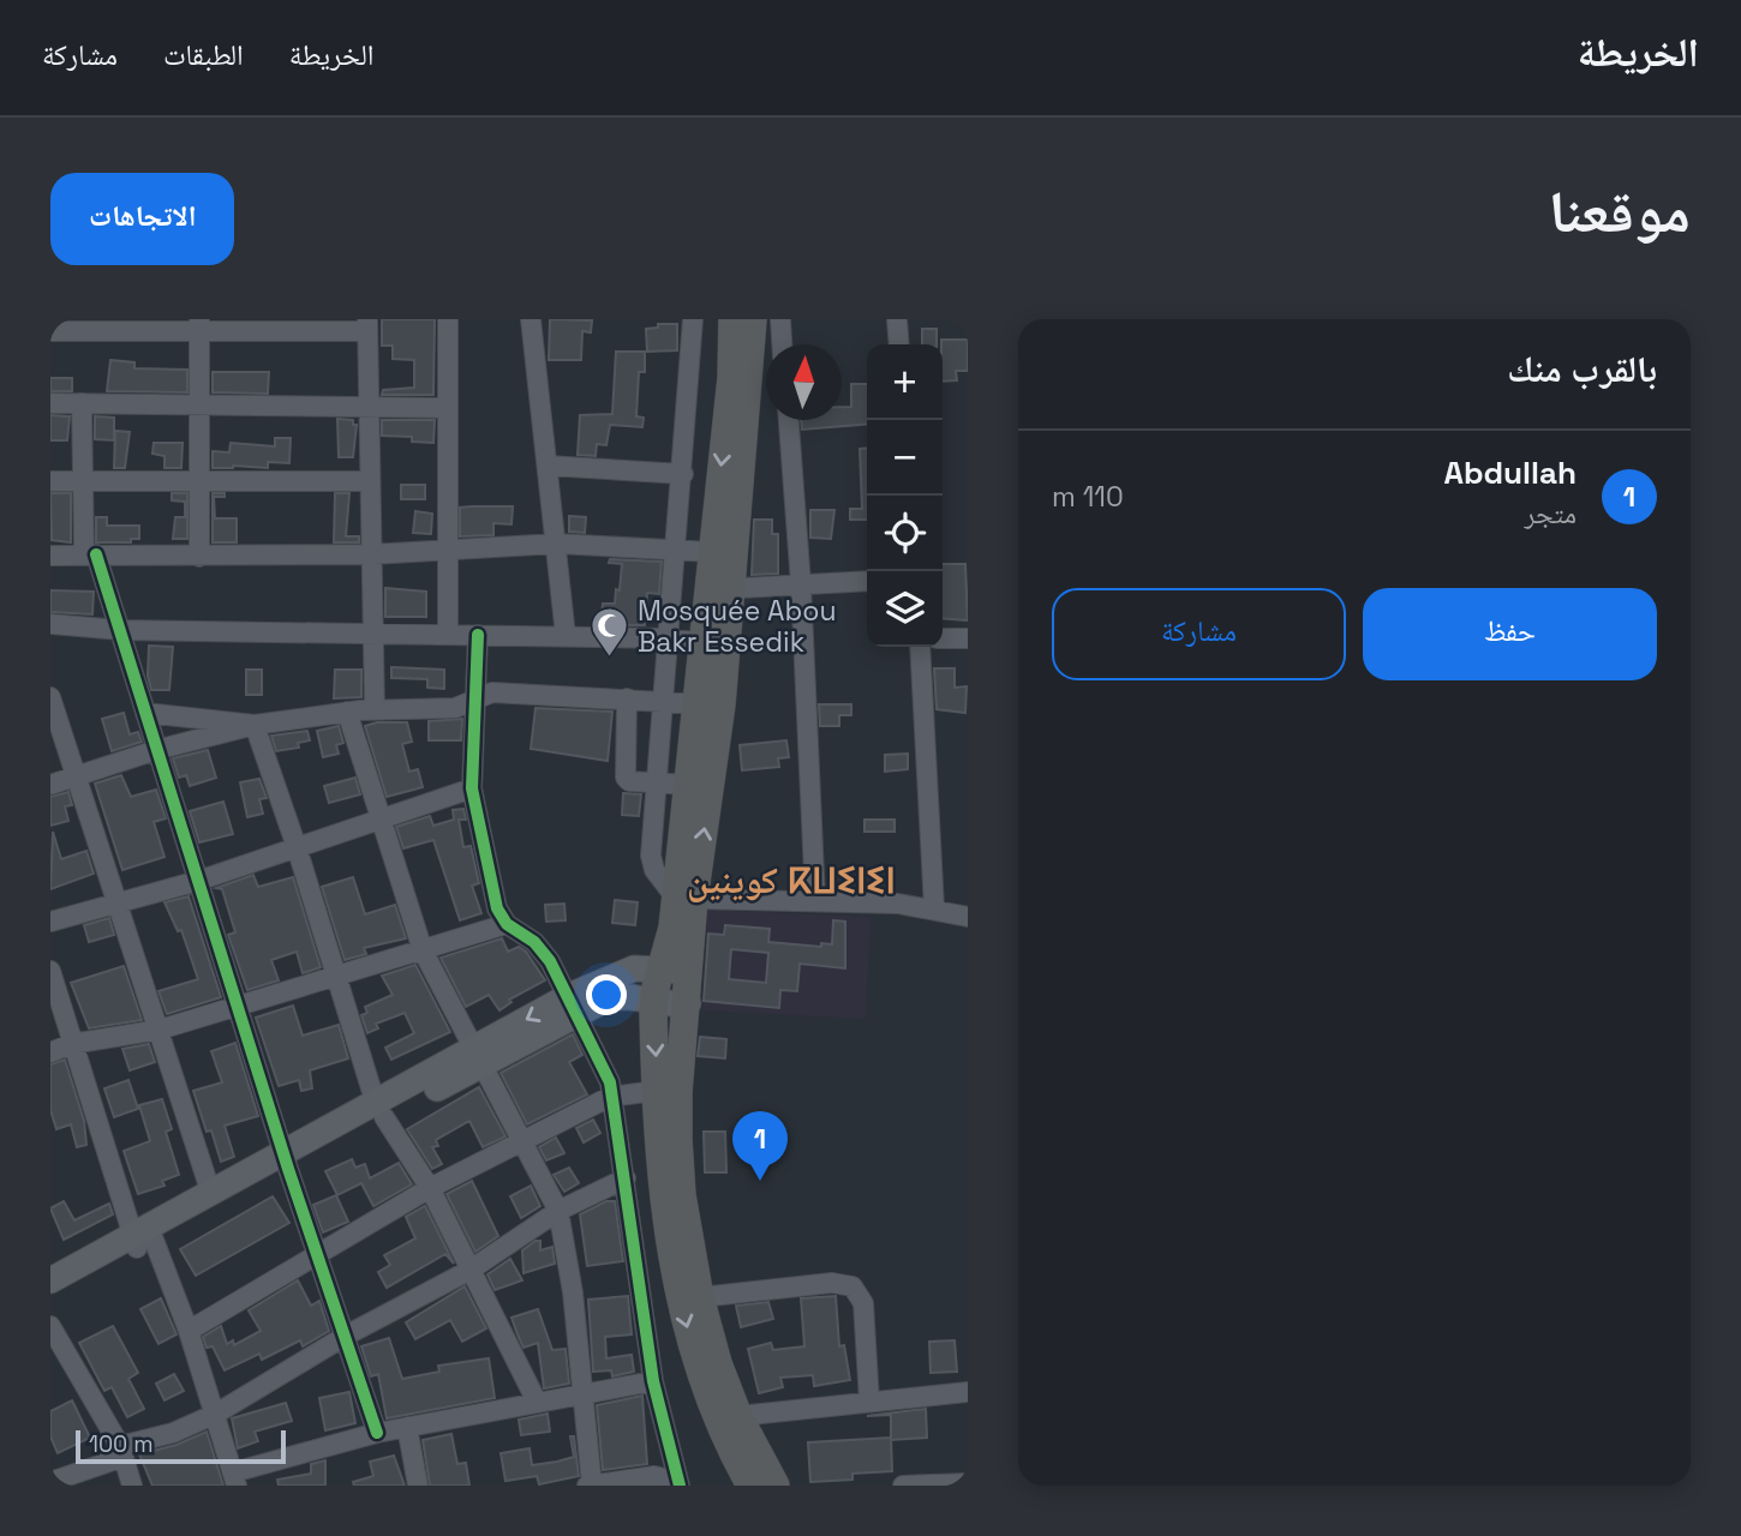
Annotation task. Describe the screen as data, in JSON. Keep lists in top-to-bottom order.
{
  "districts": ["كوينين ⴽⵡⵉⵏⵉⵏ"],
  "places": {
    "mosque": ["Mosquée Abou Bakr Essedik"]
  },
  "scale_bar": "100 m",
  "north": "top",
  "page": {
    "header": "الخريطة",
    "nav": ["الخريطة", "الطبقات", "مشاركة"],
    "title": "موقعنا",
    "buttons": [
      "الاتجاهات",
      ["حفظ", "مشاركة"]
    ],
    "heading": "بالقرب منك",
    "map_buttons": ["+", "−"],
    "list": [
      {
        "mark": "1",
        "name": "Abdullah",
        "note": "متجر",
        "value": "110 m"
      }
    ],
    "pins": "1",
    "scale": "100 m"
  }
}
